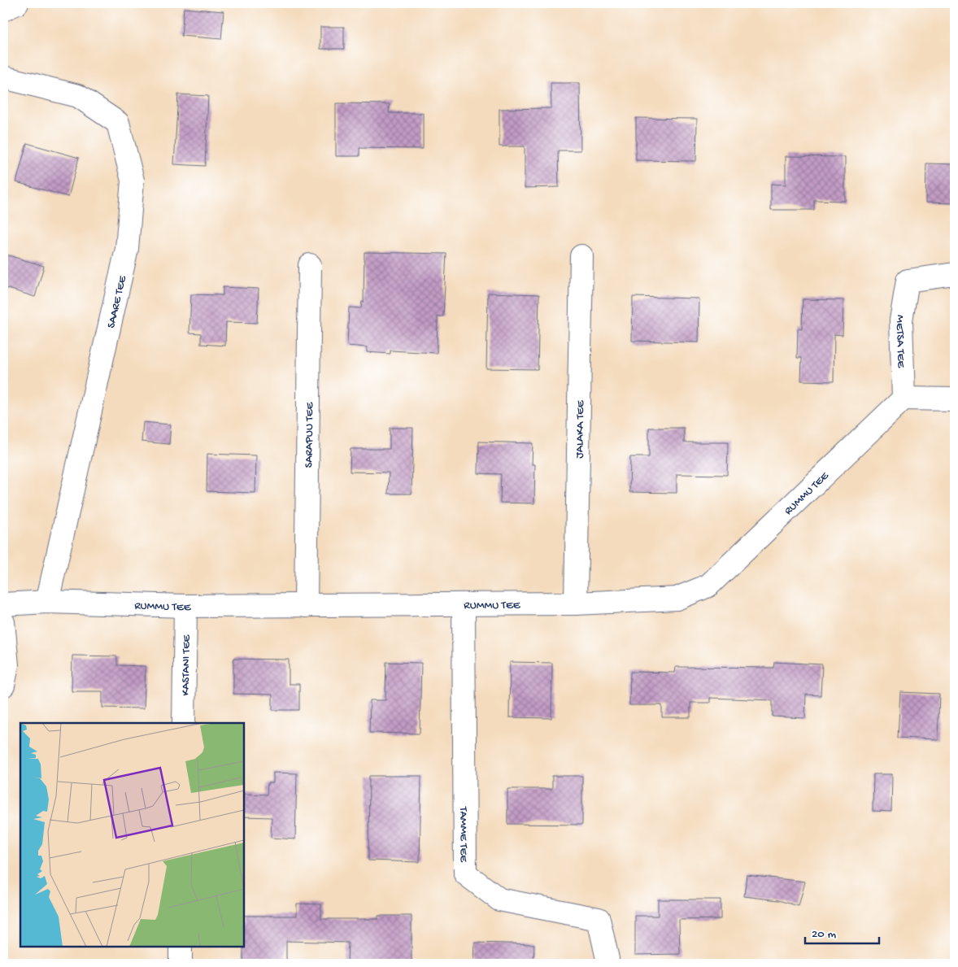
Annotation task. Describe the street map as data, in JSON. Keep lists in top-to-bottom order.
{
  "streets": {
    "street": [
      "SAARE TEE",
      "METSA TEE",
      "JALAKA TEE",
      "SARAPUU TEE",
      "RUMMU TEE",
      "KASTANI TEE",
      "TAMME TEE"
    ]
  },
  "crossings": [
    ["SAARE TEE", "RUMMU TEE"],
    ["METSA TEE", "RUMMU TEE"],
    ["JALAKA TEE", "RUMMU TEE"],
    ["SARAPUU TEE", "RUMMU TEE"],
    ["RUMMU TEE", "KASTANI TEE"],
    ["RUMMU TEE", "TAMME TEE"]
  ],
  "scale_bar": "20 m"
}
